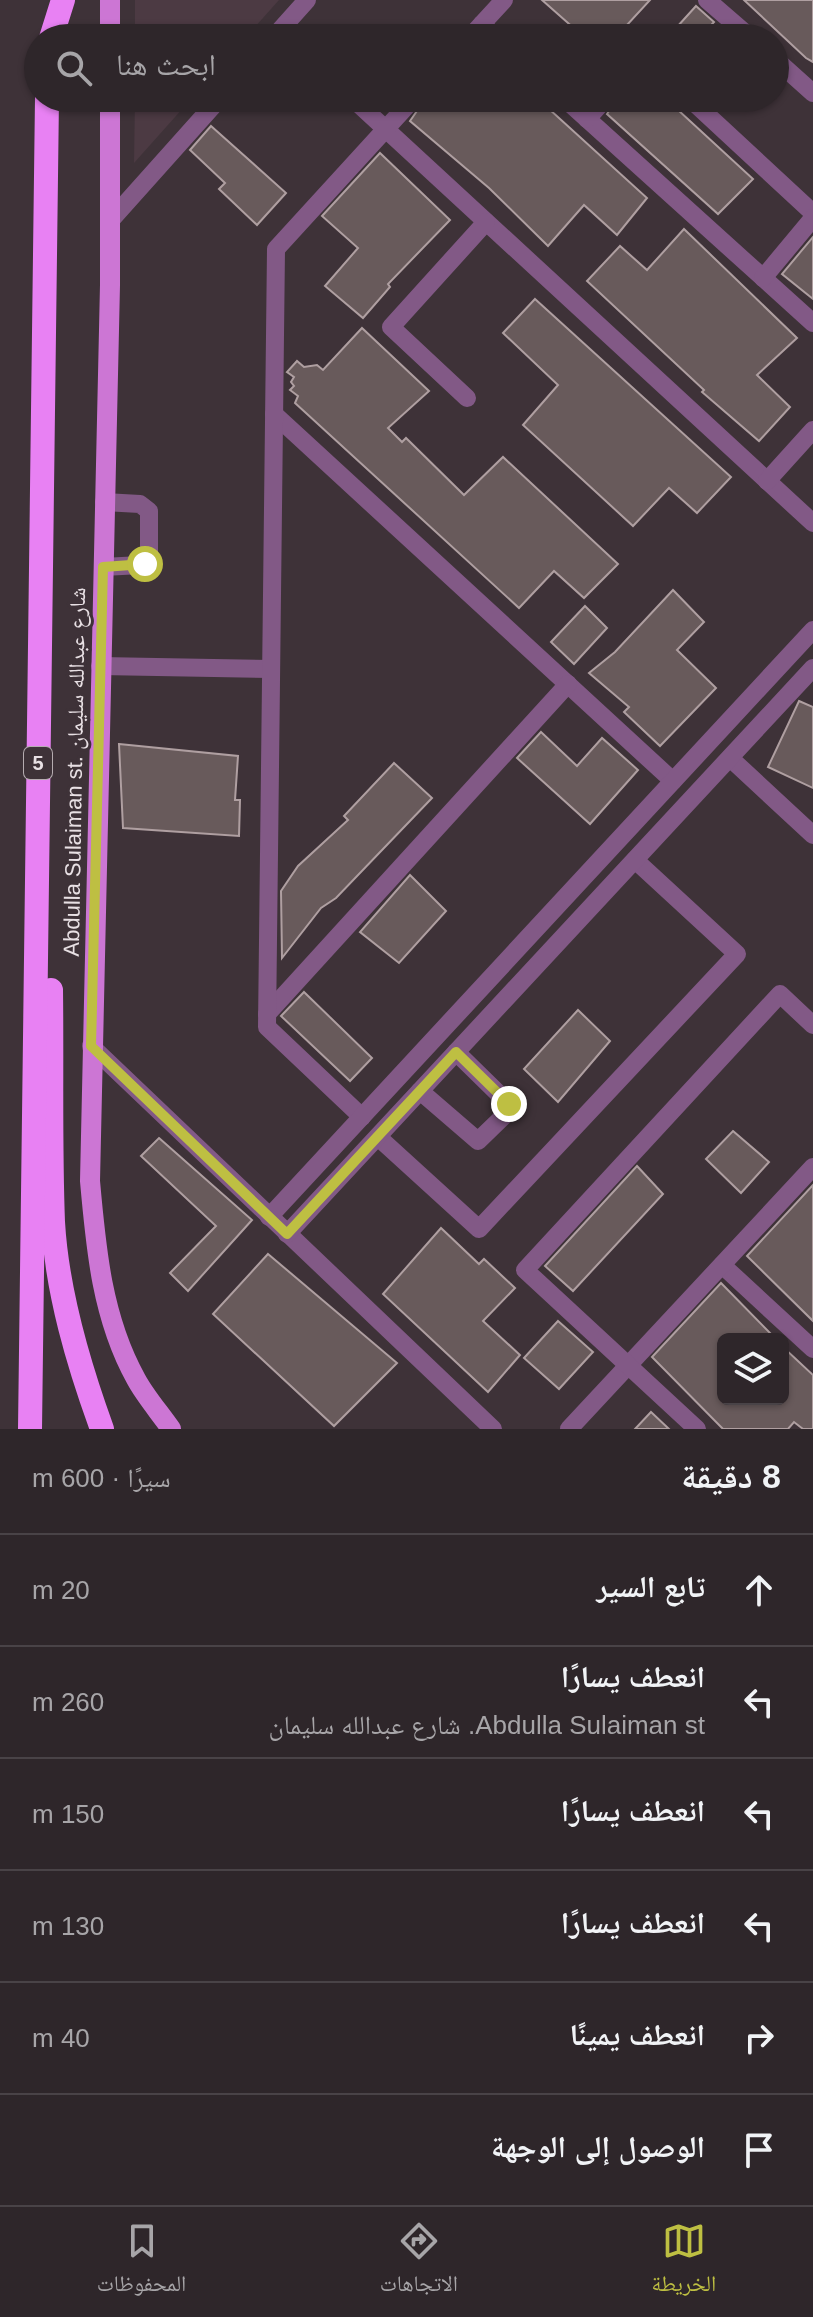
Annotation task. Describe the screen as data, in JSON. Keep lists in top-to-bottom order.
{
  "streets": {
    "highway": ["5"],
    "main road": ["Abdulla Sulaiman st. شارع عبدالله سليمان"]
  },
  "page": {
    "search": "ابحث هنا",
    "heading": ["8 دقيقة", "سيرًا · 600 m"],
    "list": [
      ["تابع السير", "20 m"],
      ["انعطف يسارًا", "Abdulla Sulaiman st. شارع عبدالله سليمان", "260 m"],
      ["انعطف يسارًا", "150 m"],
      ["انعطف يسارًا", "130 m"],
      ["انعطف يمينًا", "40 m"],
      "الوصول إلى الوجهة"
    ],
    "nav": ["الخريطة", "الاتجاهات", "المحفوظات"]
  }
}
